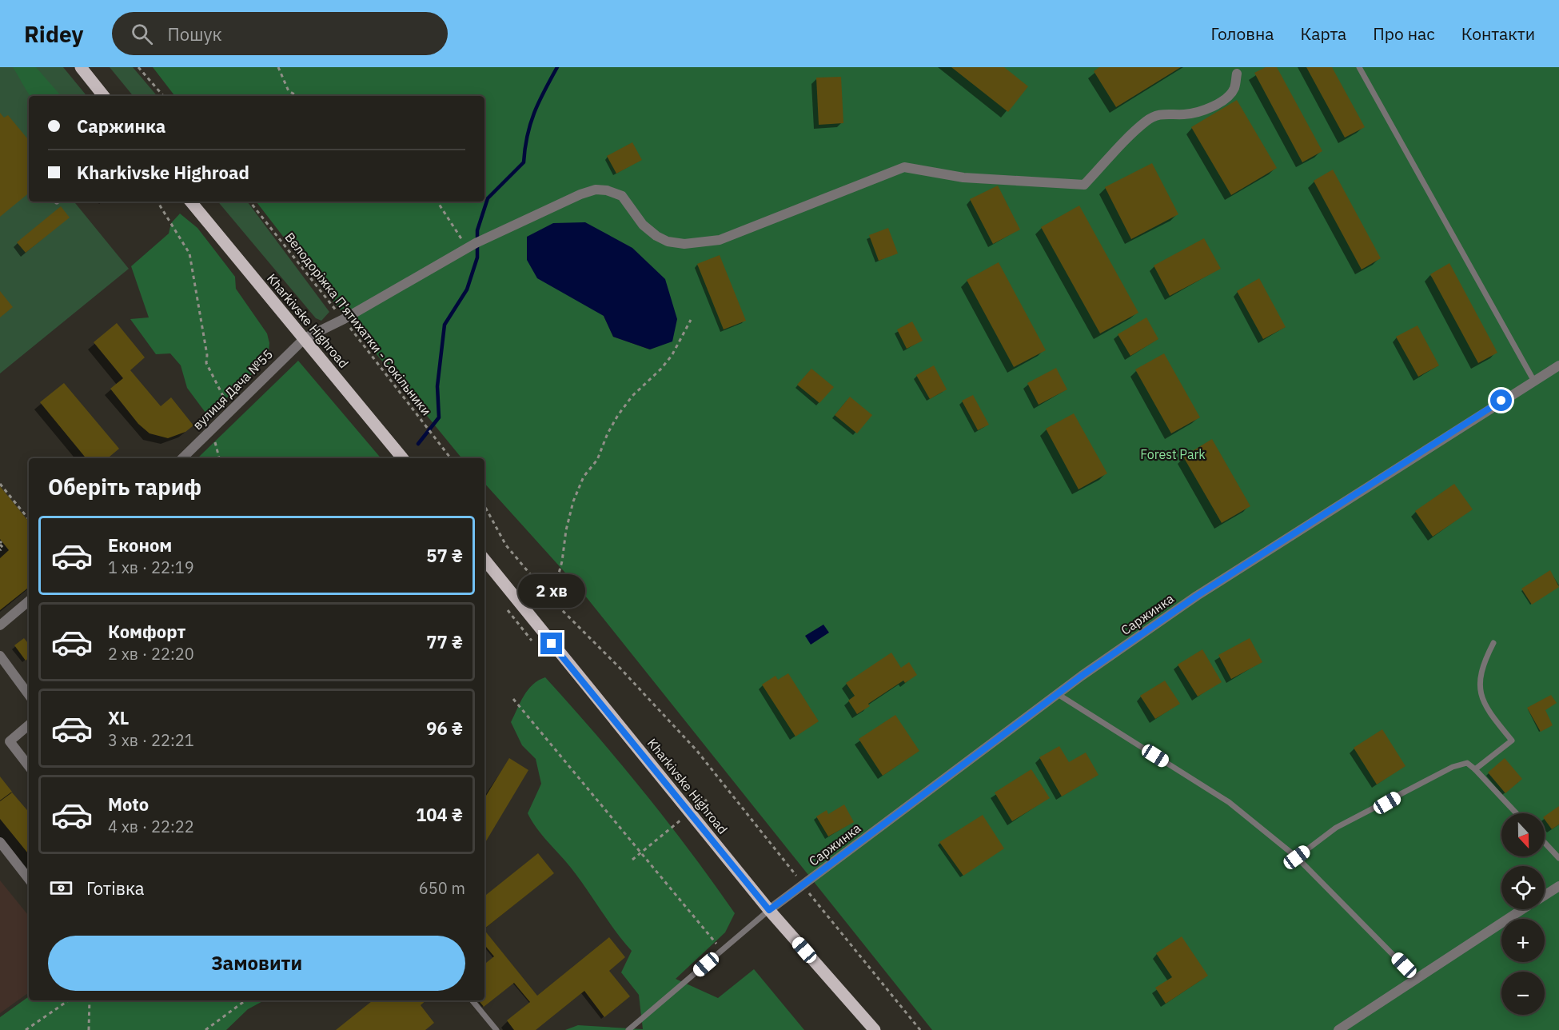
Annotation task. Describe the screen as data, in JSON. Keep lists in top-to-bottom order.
{
  "streets": {
    "main road": ["Kharkivske Highroad"],
    "street": ["вулиця Дача №55", "Саржинка"],
    "path": ["Велодоріжка П'ятихатки - Сокільники"]
  },
  "crossings": [
    ["Kharkivske Highroad", "вулиця Дача №55"],
    ["Kharkivske Highroad", "Саржинка"],
    ["Велодоріжка П'ятихатки - Сокільники", "вулиця Дача №55"]
  ],
  "parks": ["Forest Park"],
  "north": "bottom",
  "page": {
    "header": "Ridey",
    "search": "Пошук",
    "nav": [
      "Головна",
      "Карта",
      "Про нас",
      "Контакти"
    ],
    "banner": ["Саржинка", "Kharkivske Highroad"],
    "heading": "Оберіть тариф",
    "list": [
      {
        "name": "Економ",
        "note": "1 хв · 22:19",
        "value": "57 ₴"
      },
      {
        "name": "Комфорт",
        "note": "2 хв · 22:20",
        "value": "77 ₴"
      },
      {
        "name": "XL",
        "note": "3 хв · 22:21",
        "value": "96 ₴"
      },
      {
        "name": "Moto",
        "note": "4 хв · 22:22",
        "value": "104 ₴"
      }
    ],
    "bubble": "2 хв",
    "map_buttons": ["+", "−"],
    "pay": ["Готівка", "650 m"],
    "buttons": "Замовити"
  }
}
